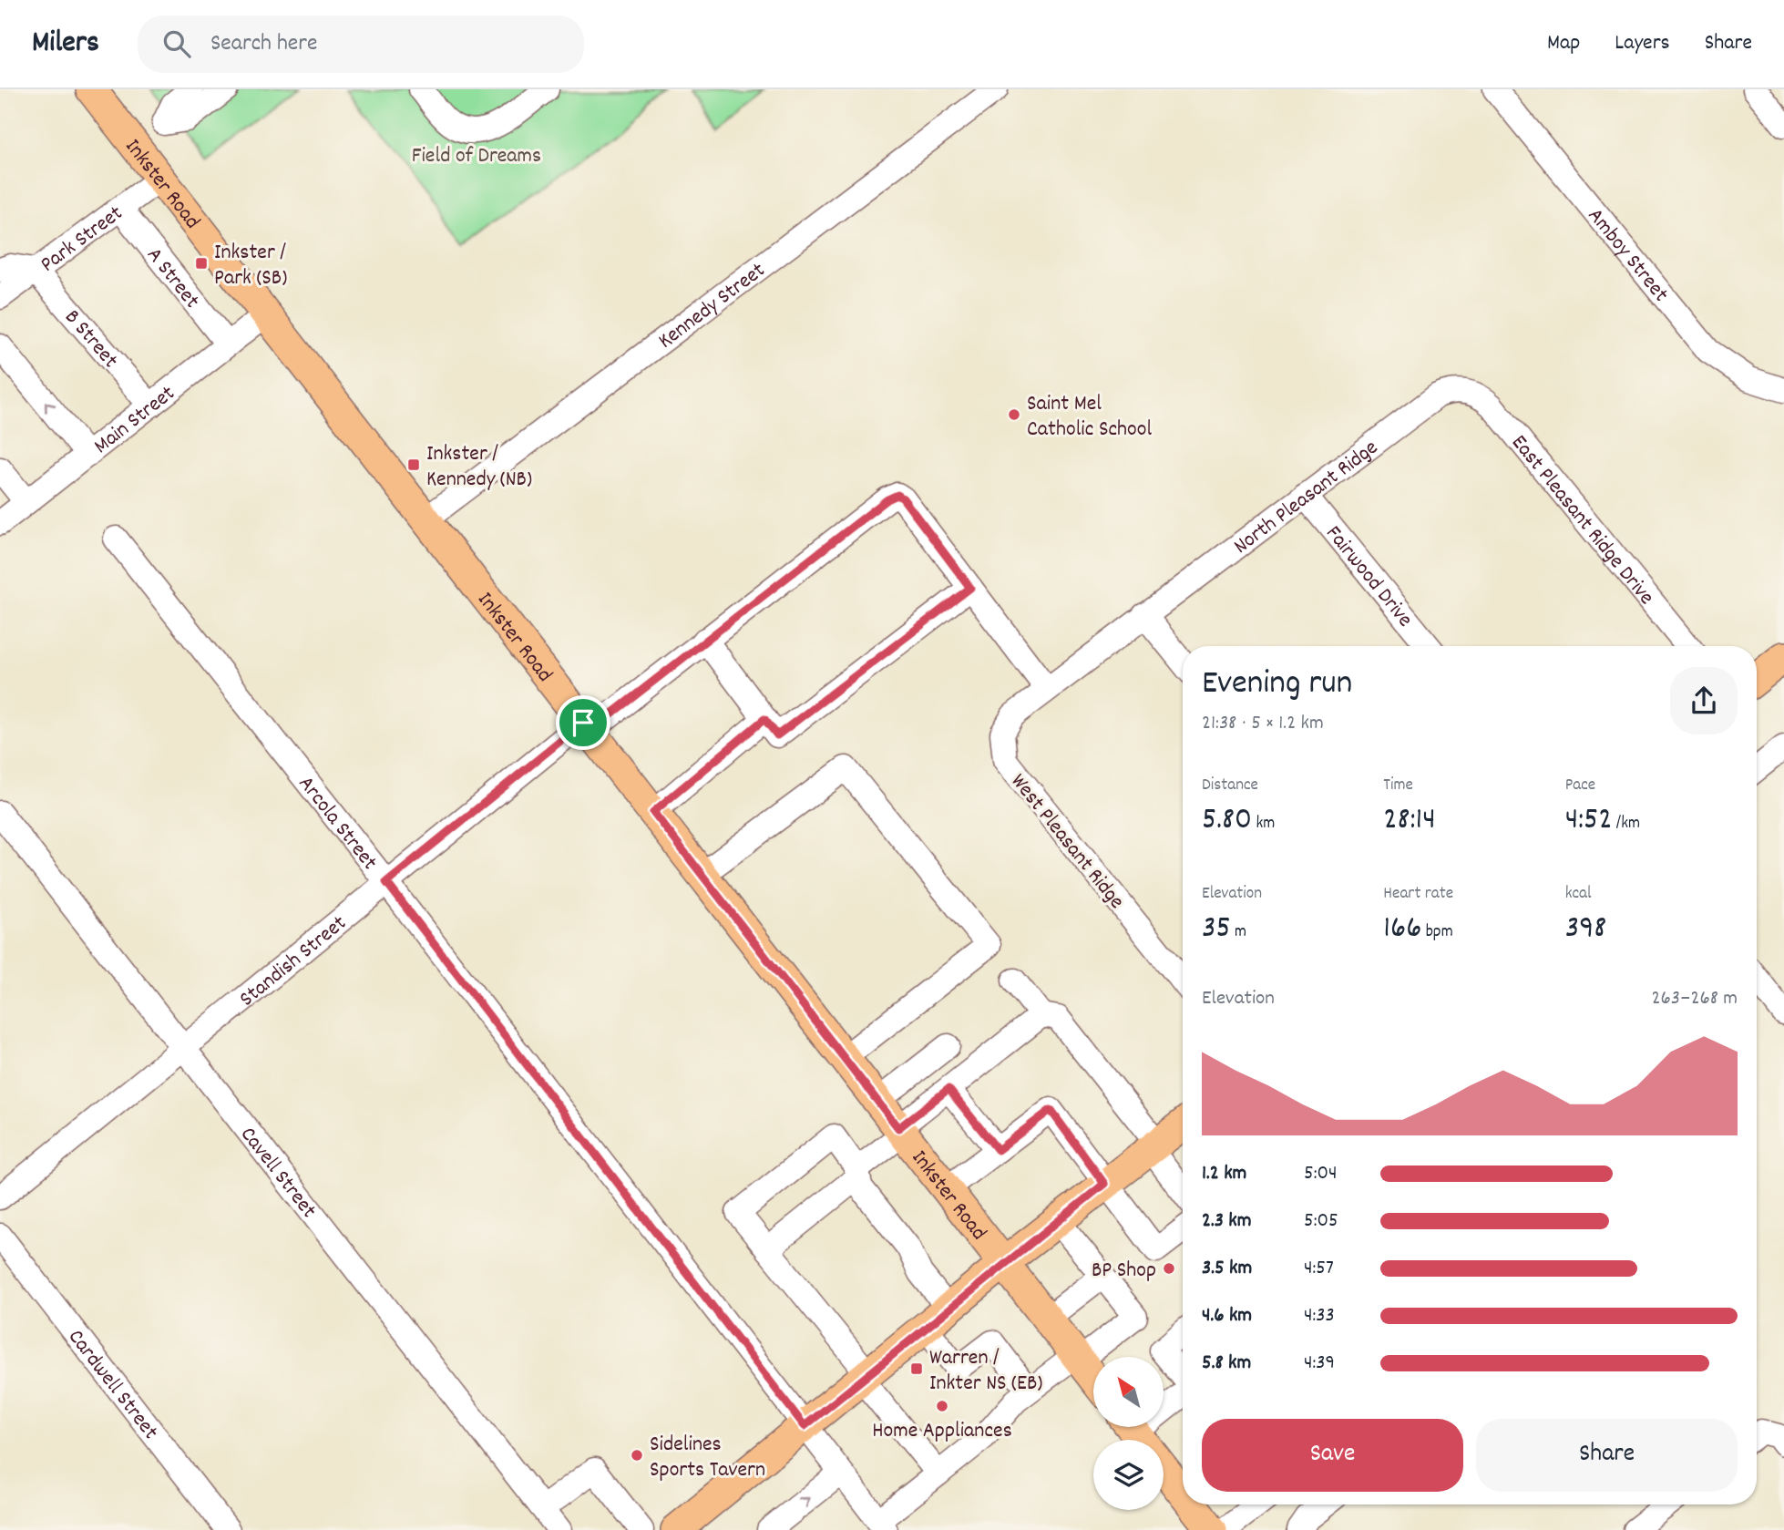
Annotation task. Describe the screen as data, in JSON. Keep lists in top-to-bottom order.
{
  "streets": {
    "main road": ["Inkster Road"],
    "street": [
      "Park Street",
      "Amboy Street",
      "A Street",
      "Kennedy Street",
      "B Street",
      "Main Street",
      "North Pleasant Ridge",
      "East Pleasant Ridge Drive",
      "Fairwood Drive",
      "Arcola Street",
      "West Pleasant Ridge",
      "Standish Street",
      "Cavell Street",
      "Cardwell Street"
    ]
  },
  "crossings": [
    ["Inkster Road", "Park Street"],
    ["Inkster Road", "Kennedy Street"],
    ["Inkster Road", "Main Street"],
    ["Inkster Road", "Standish Street"],
    ["Park Street", "A Street"],
    ["Park Street", "B Street"],
    ["A Street", "Main Street"],
    ["B Street", "Main Street"],
    ["North Pleasant Ridge", "East Pleasant Ridge Drive"],
    ["North Pleasant Ridge", "Fairwood Drive"],
    ["North Pleasant Ridge", "West Pleasant Ridge"],
    ["Arcola Street", "Standish Street"],
    ["Standish Street", "Cavell Street"]
  ],
  "parks": ["Field of Dreams"],
  "places": {
    "transit": ["Inkster / Park (SB)", "Inkster / Kennedy (NB)", "Warren / Inkter NS (EB)"],
    "other": [
      "Saint Mel Catholic School",
      "BP Shop",
      "Home Appliances",
      "Sidelines Sports Tavern"
    ]
  },
  "north": "top left",
  "page": {
    "header": "Milers",
    "search": "Search here",
    "nav": ["Map", "Layers", "Share"],
    "heading": ["Evening run", "21:38 · 5 × 1.2 km"],
    "stats": [
      ["Distance", "5.80 km"],
      ["Time", "28:14"],
      ["Pace", "4:52 /km"],
      ["Elevation", "35 m"],
      ["Heart rate", "166 bpm"],
      ["kcal", "398"]
    ],
    "chart": ["Elevation", "263–268 m"],
    "list": [
      {
        "name": "1.2 km",
        "note": "5:04"
      },
      {
        "name": "2.3 km",
        "note": "5:05"
      },
      {
        "name": "3.5 km",
        "note": "4:57"
      },
      {
        "name": "4.6 km",
        "note": "4:33"
      },
      {
        "name": "5.8 km",
        "note": "4:39"
      }
    ],
    "buttons": ["Save", "Share"]
  }
}
